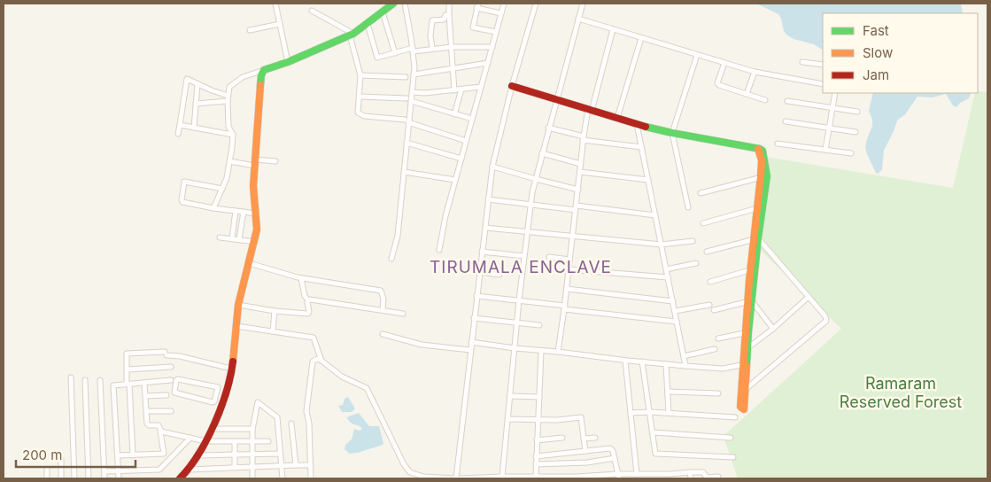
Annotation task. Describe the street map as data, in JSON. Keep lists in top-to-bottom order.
{
  "districts": ["TIRUMALA ENCLAVE"],
  "parks": ["Ramaram Reserved Forest"],
  "legend": ["Fast", "Slow", "Jam"],
  "scale_bar": "200 m"
}
